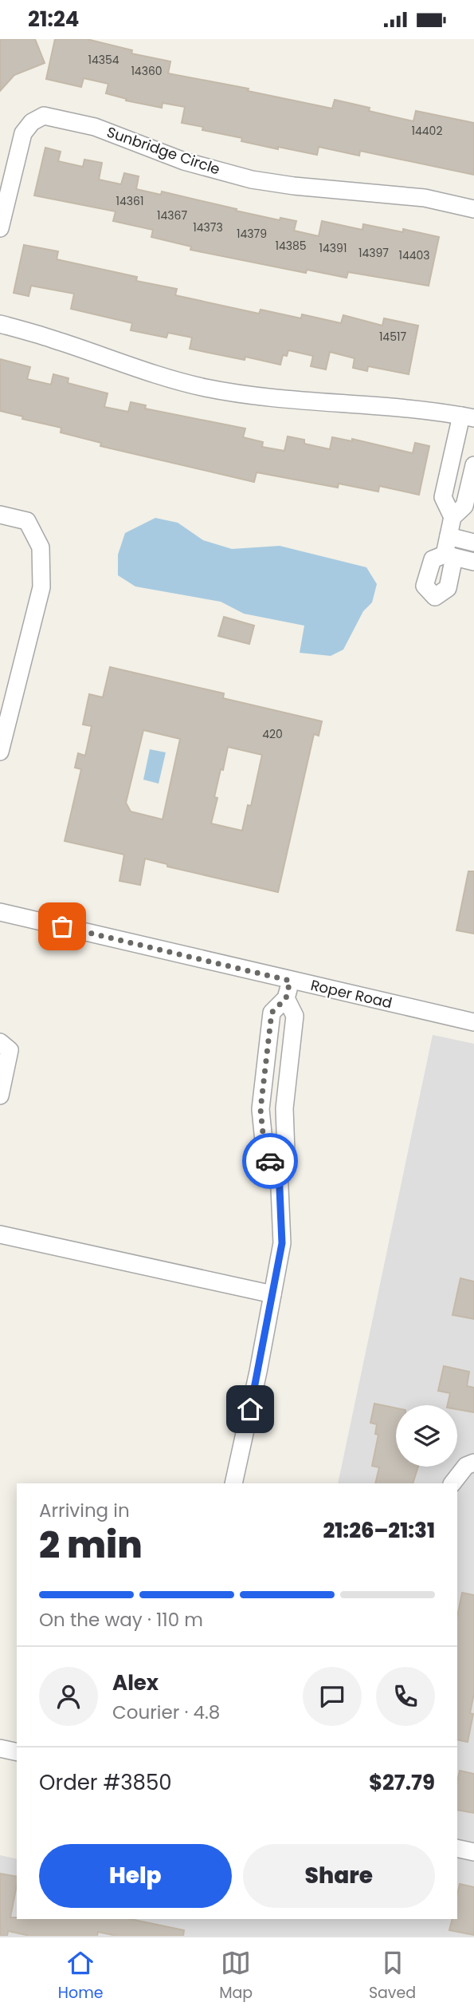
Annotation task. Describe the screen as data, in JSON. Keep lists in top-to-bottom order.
{
  "streets": {
    "street": ["Sunbridge Circle", "Roper Road"]
  },
  "house_numbers": [
    "14354",
    "14360",
    "14402",
    "14361",
    "14367",
    "14373",
    "14379",
    "14385",
    "14391",
    "14397",
    "14403",
    "14517",
    "420"
  ],
  "page": {
    "status": "21:24",
    "heading": ["2 min", "Arriving in", "21:26–21:31"],
    "panel": [
      "Alex",
      "Courier · 4.8",
      "Order #3850",
      "$27.79"
    ],
    "bar": "On the way · 110 m",
    "buttons": ["Help", "Share"],
    "tabs": ["Home", "Map", "Saved"]
  }
}
